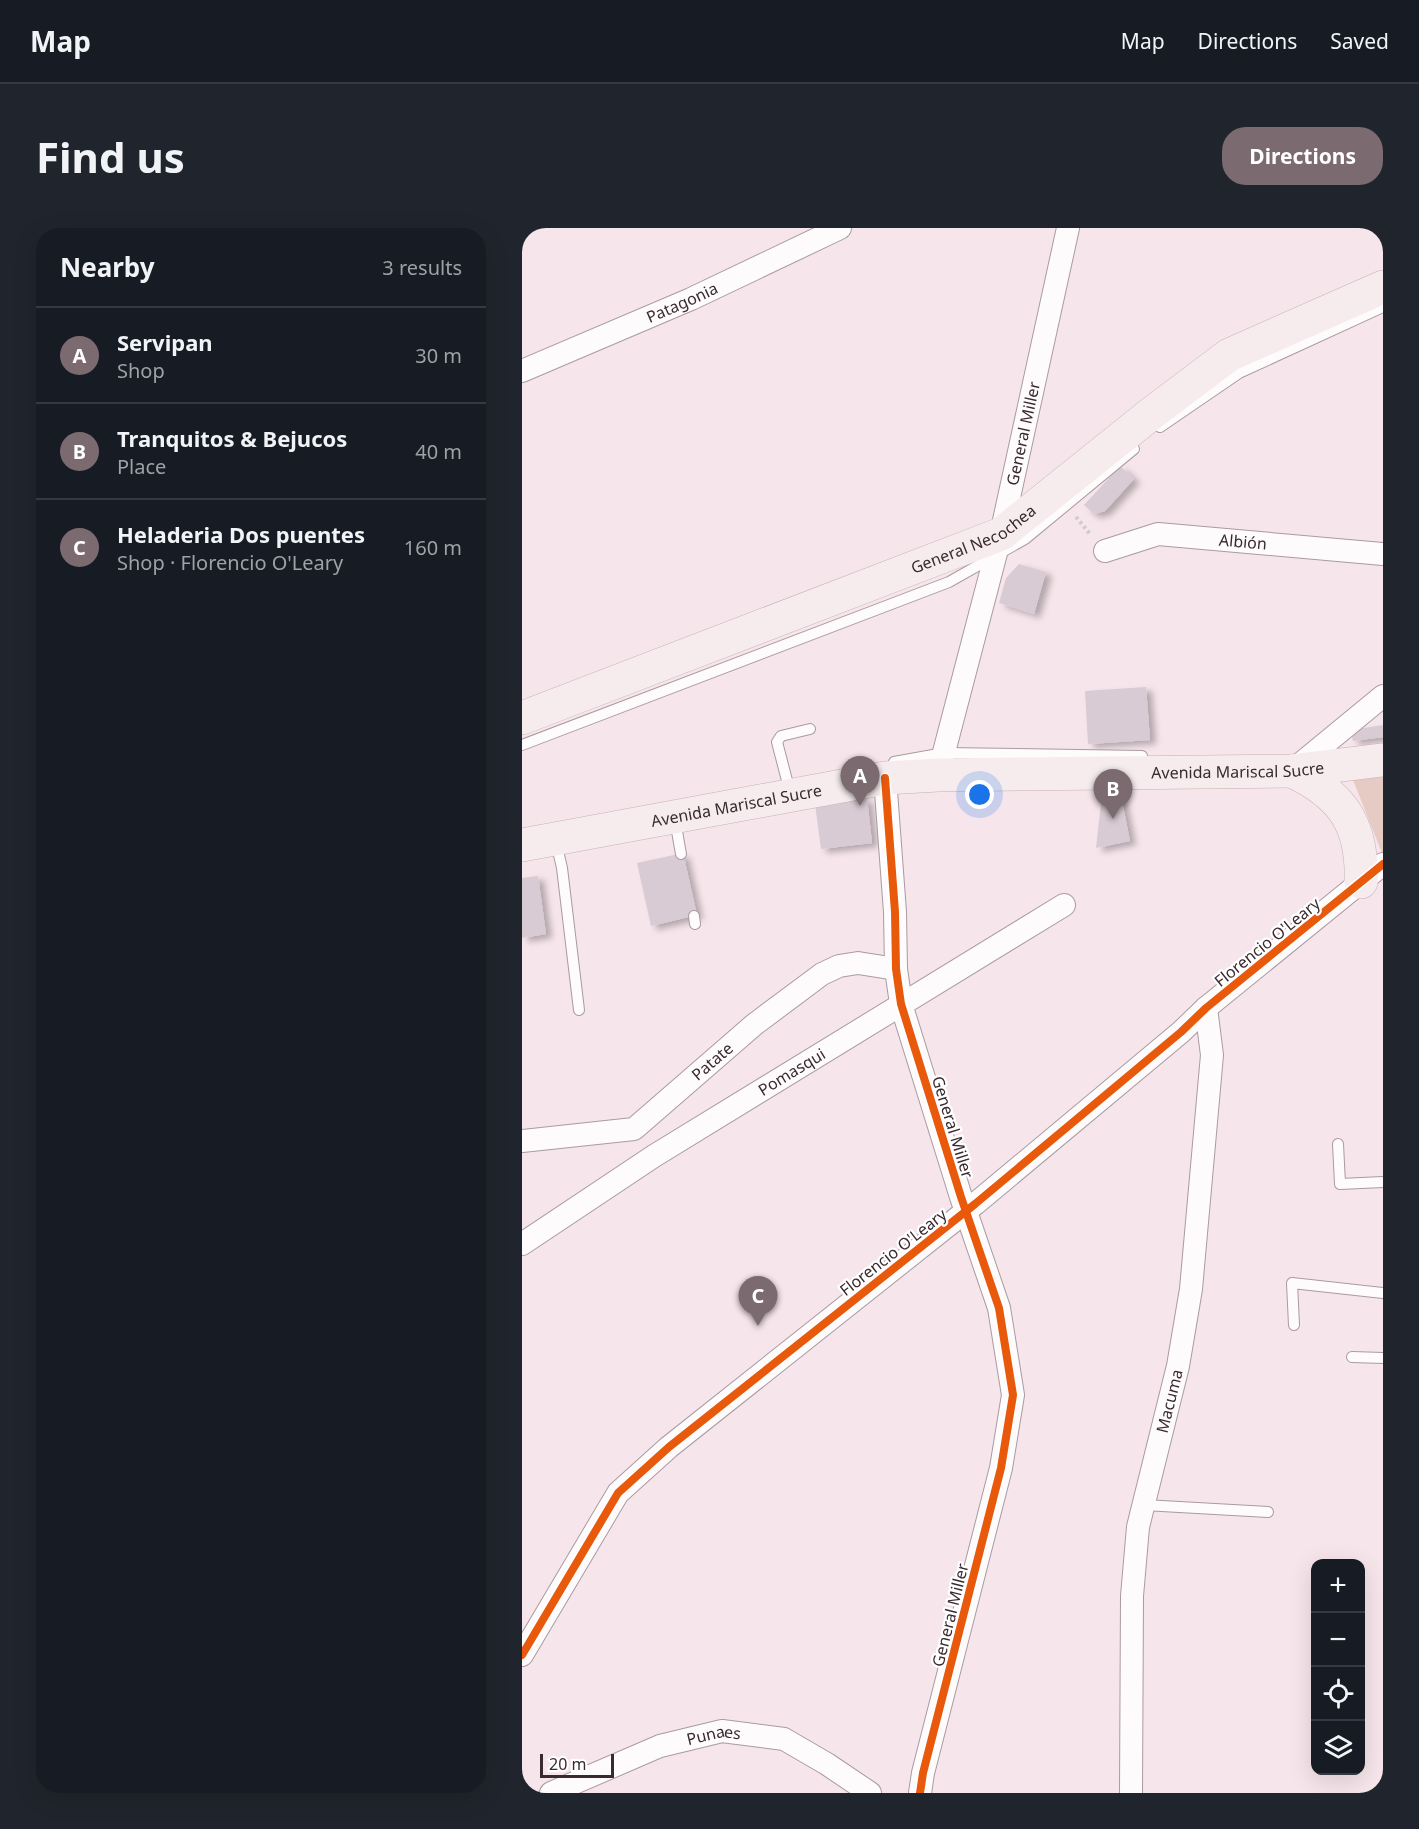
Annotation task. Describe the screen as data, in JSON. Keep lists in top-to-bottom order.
{
  "streets": {
    "main road": ["General Necochea", "Avenida Mariscal Sucre"],
    "street": [
      "Patagonia",
      "General Miller",
      "Albión",
      "Florencio O'Leary",
      "Patate",
      "Pomasqui",
      "Macuma",
      "Punaes"
    ]
  },
  "crossings": [
    ["General Miller", "General Necochea"],
    ["General Miller", "Avenida Mariscal Sucre"],
    ["General Miller", "Florencio O'Leary"],
    ["General Miller", "Patate"],
    ["General Miller", "Pomasqui"],
    ["Florencio O'Leary", "Macuma"]
  ],
  "scale_bar": "20 m",
  "page": {
    "header": "Map",
    "nav": ["Map", "Directions", "Saved"],
    "buttons": "Directions",
    "title": "Find us",
    "heading": ["Nearby", "3 results"],
    "list": [
      {
        "mark": "A",
        "name": "Servipan",
        "note": "Shop",
        "value": "30 m"
      },
      {
        "mark": "B",
        "name": "Tranquitos & Bejucos",
        "note": "Place",
        "value": "40 m"
      },
      {
        "mark": "C",
        "name": "Heladeria Dos puentes",
        "note": "Shop · Florencio O'Leary",
        "value": "160 m"
      }
    ],
    "pins": ["A", "B", "C"],
    "map_buttons": ["+", "−"],
    "scale": "20 m"
  }
}
